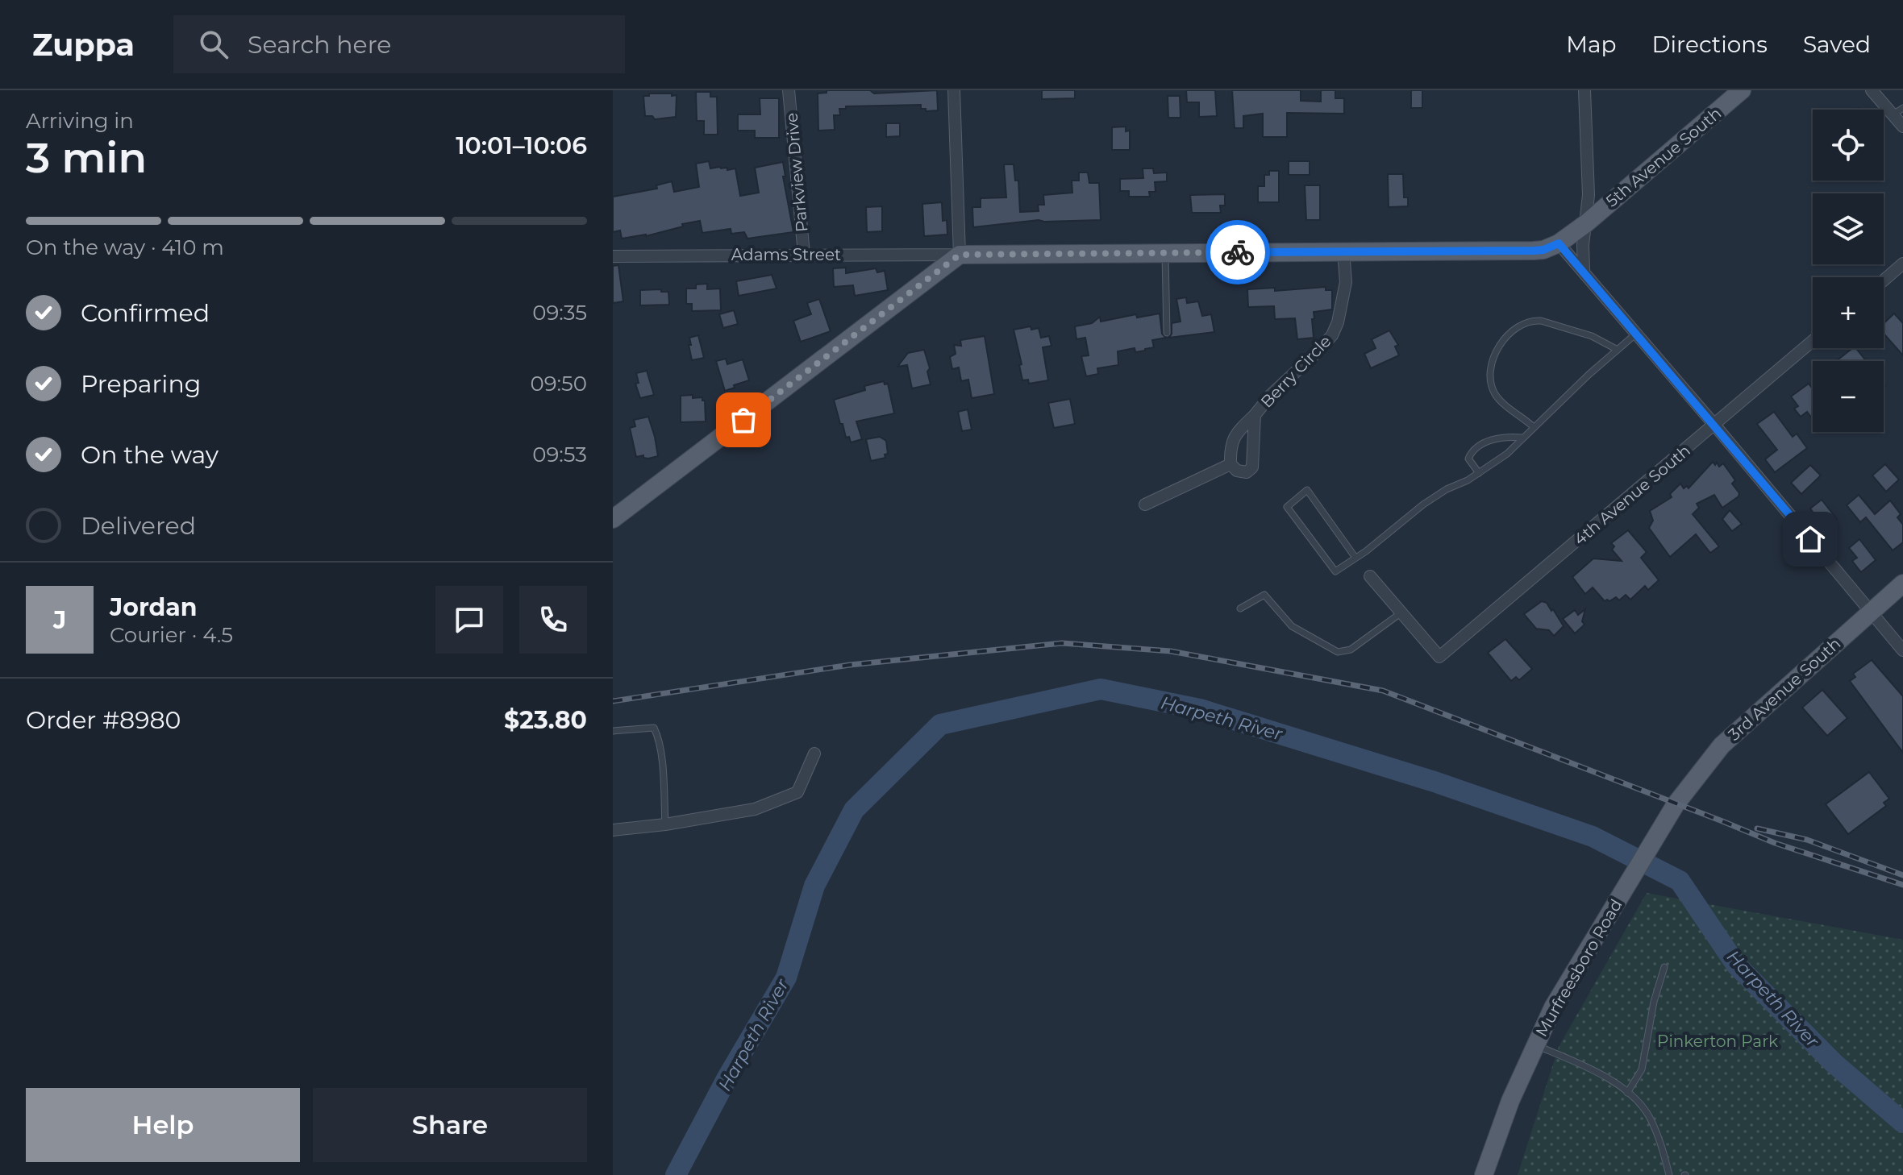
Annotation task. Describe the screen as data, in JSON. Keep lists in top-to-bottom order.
{
  "streets": {
    "main road": ["5th Avenue South", "3rd Avenue South", "Murfreesboro Road"],
    "street": [
      "Parkview Drive",
      "Adams Street",
      "Berry Circle",
      "4th Avenue South"
    ]
  },
  "crossings": [
    ["Parkview Drive", "Adams Street"],
    ["3rd Avenue South", "Murfreesboro Road"]
  ],
  "water": ["Harpeth River"],
  "parks": ["Pinkerton Park"],
  "page": {
    "header": "Zuppa",
    "search": "Search here",
    "nav": ["Map", "Directions", "Saved"],
    "heading": ["3 min", "Arriving in", "10:01–10:06"],
    "panel": [
      "Jordan",
      "Courier · 4.5",
      "Order #8980",
      "$23.80"
    ],
    "map_buttons": ["+", "−"],
    "bar": "On the way · 410 m",
    "list": [
      ["Confirmed", "09:35"],
      ["Preparing", "09:50"],
      ["On the way", "09:53"],
      "Delivered"
    ],
    "round": "J",
    "buttons": ["Help", "Share"]
  }
}
